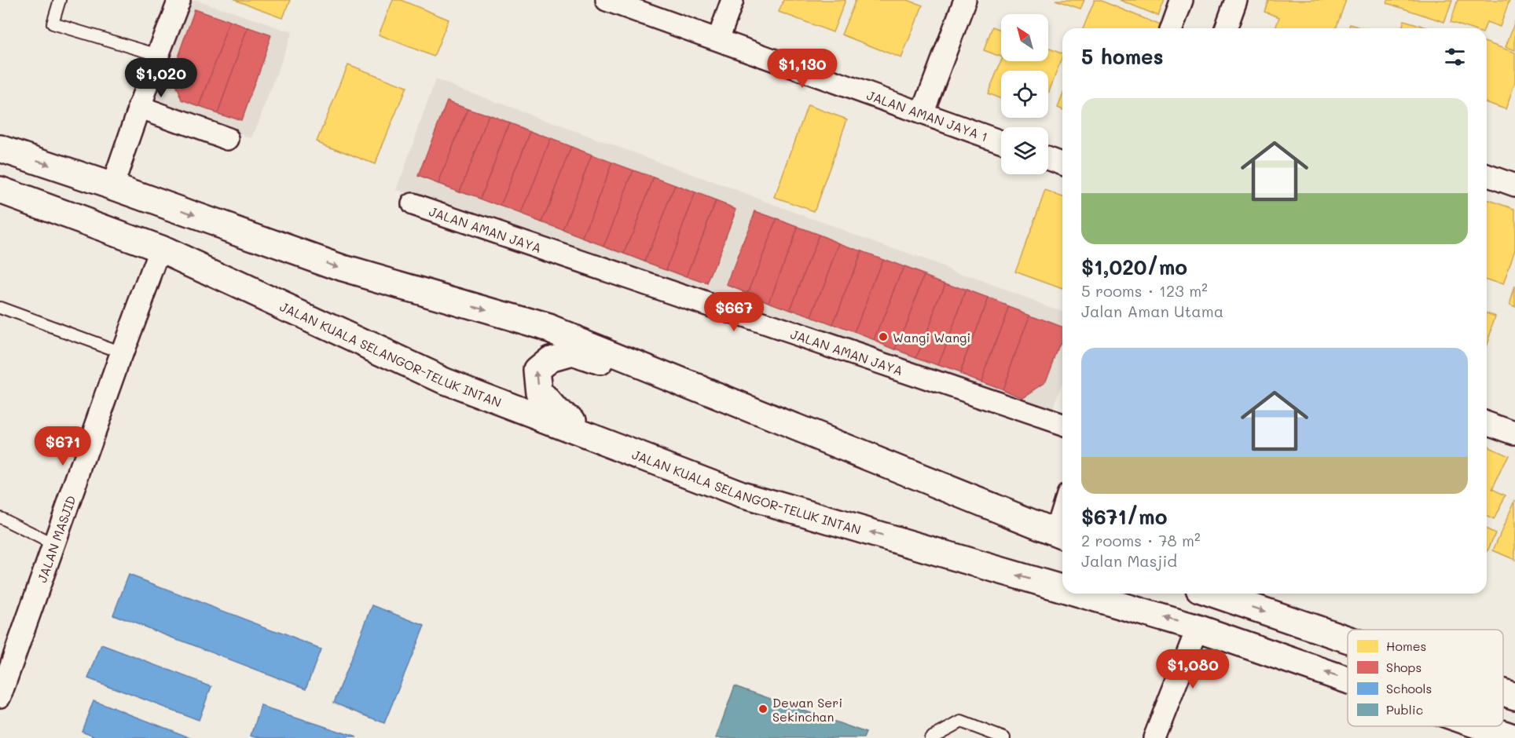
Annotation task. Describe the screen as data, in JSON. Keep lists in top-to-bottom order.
{
  "streets": {
    "highway": ["JALAN KUALA SELANGOR-TELUK INTAN"],
    "street": ["JALAN AMAN JAYA 1", "JALAN AMAN JAYA", "JALAN MASJID"]
  },
  "crossings": [
    ["JALAN KUALA SELANGOR-TELUK INTAN", "JALAN MASJID"]
  ],
  "places": ["Wangi Wangi", "Dewan Seri Sekinchan"],
  "legend": [
    "Homes",
    "Shops",
    "Schools",
    "Public"
  ],
  "north": "top left",
  "page": {
    "heading": "5 homes",
    "price": [
      "$1,130",
      "$1,020",
      "$667",
      "$671",
      "$1,080"
    ],
    "list": [
      {
        "name": "$1,020/mo",
        "note": "5 rooms · 123 m² · Jalan Aman Utama"
      },
      {
        "name": "$671/mo",
        "note": "2 rooms · 78 m² · Jalan Masjid"
      }
    ]
  }
}
